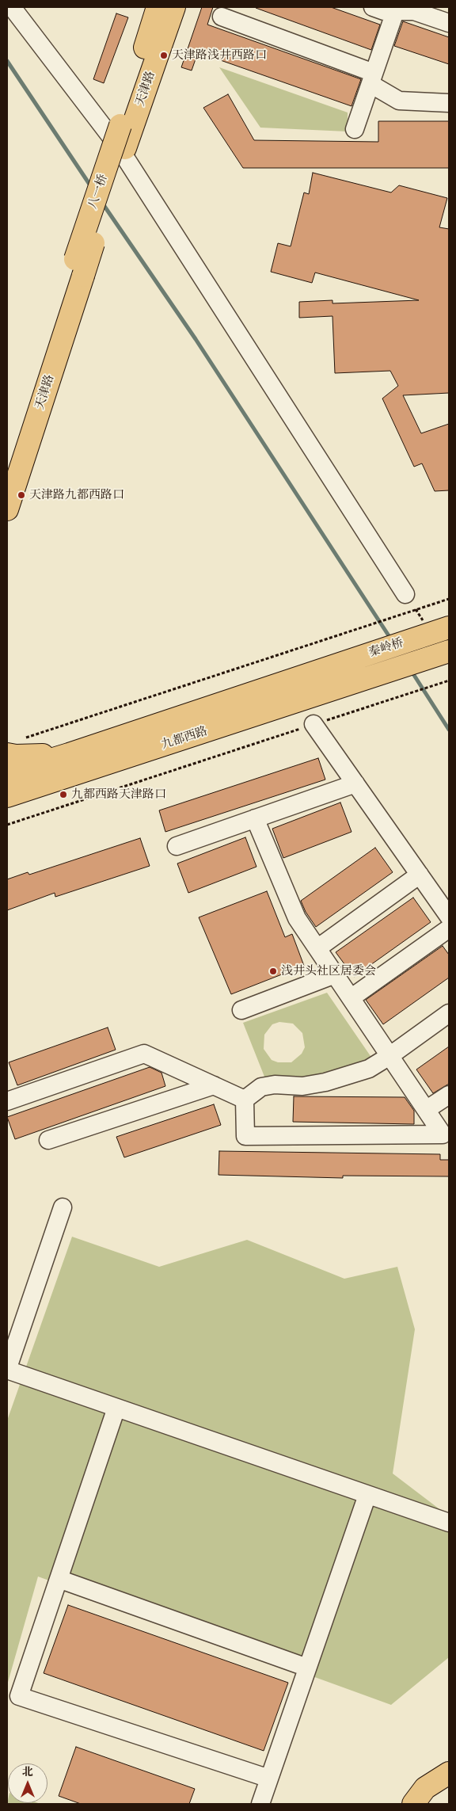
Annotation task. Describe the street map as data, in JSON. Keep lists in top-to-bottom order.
{
  "streets": {
    "main road": [
      "天津路",
      "八一桥",
      "秦岭桥",
      "九都西路"
    ]
  },
  "crossings": [
    ["天津路", "八一桥"],
    ["秦岭桥", "九都西路"]
  ],
  "places": [
    "天津路浅井西路口",
    "天津路九都西路口",
    "九都西路天津路口",
    "浅井头社区居委会"
  ],
  "north": "top"
}
